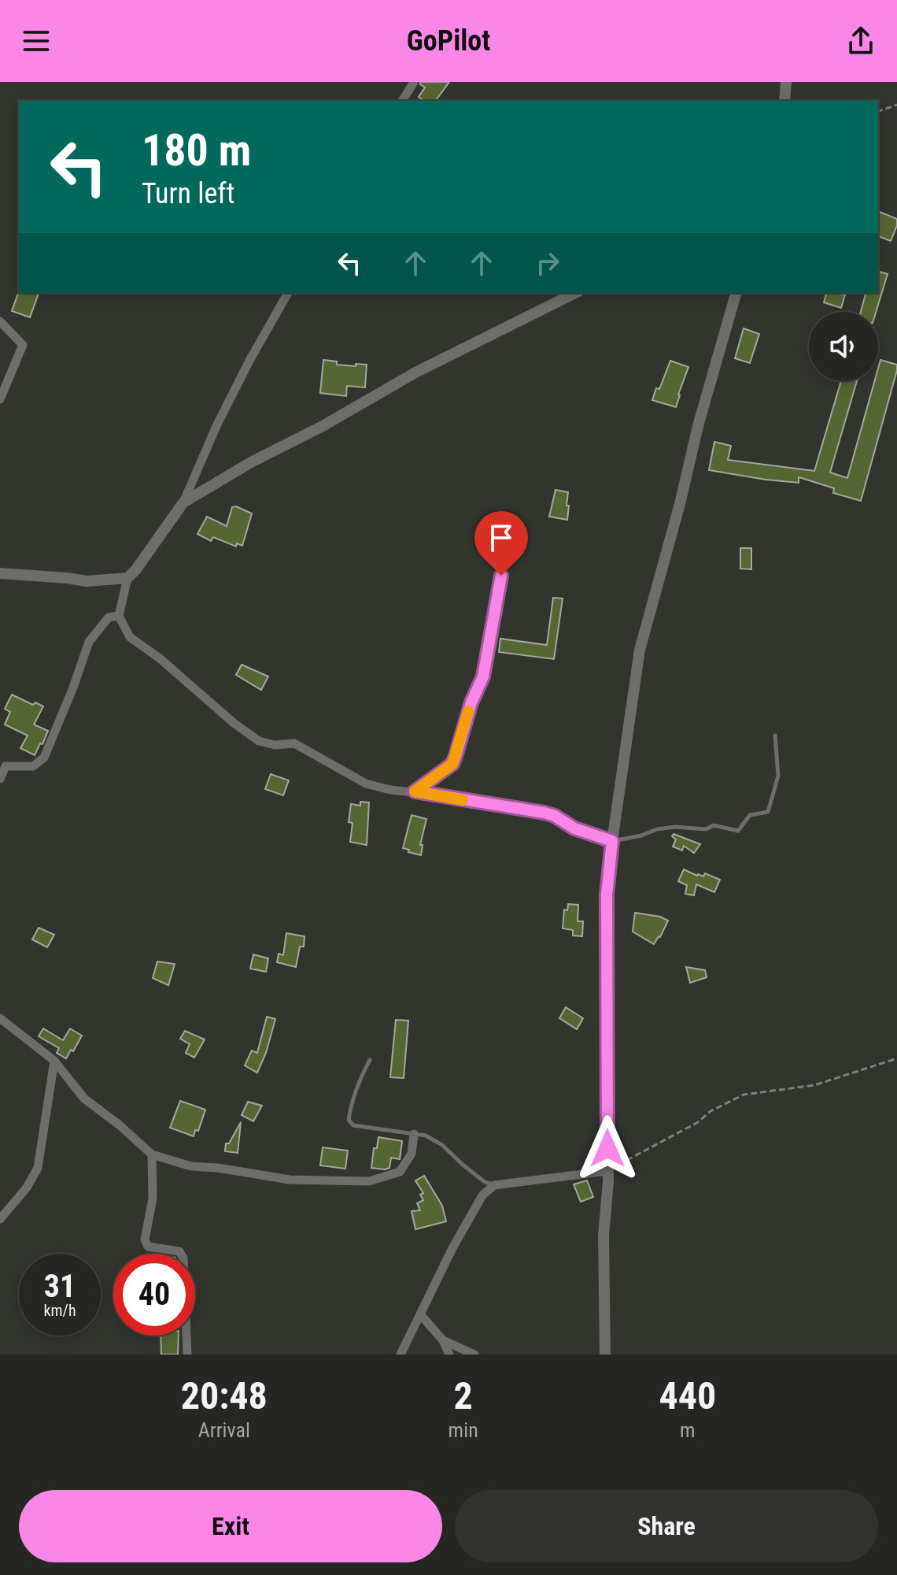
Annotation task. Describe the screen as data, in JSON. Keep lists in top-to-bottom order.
{
  "page": {
    "header": "GoPilot",
    "turn": ["180 m", "Turn left"],
    "speed": "31 km/h",
    "limit": "40",
    "eta": [
      "20:48",
      "Arrival",
      "2",
      "min",
      "440",
      "m"
    ],
    "buttons": ["Exit", "Share"]
  }
}
